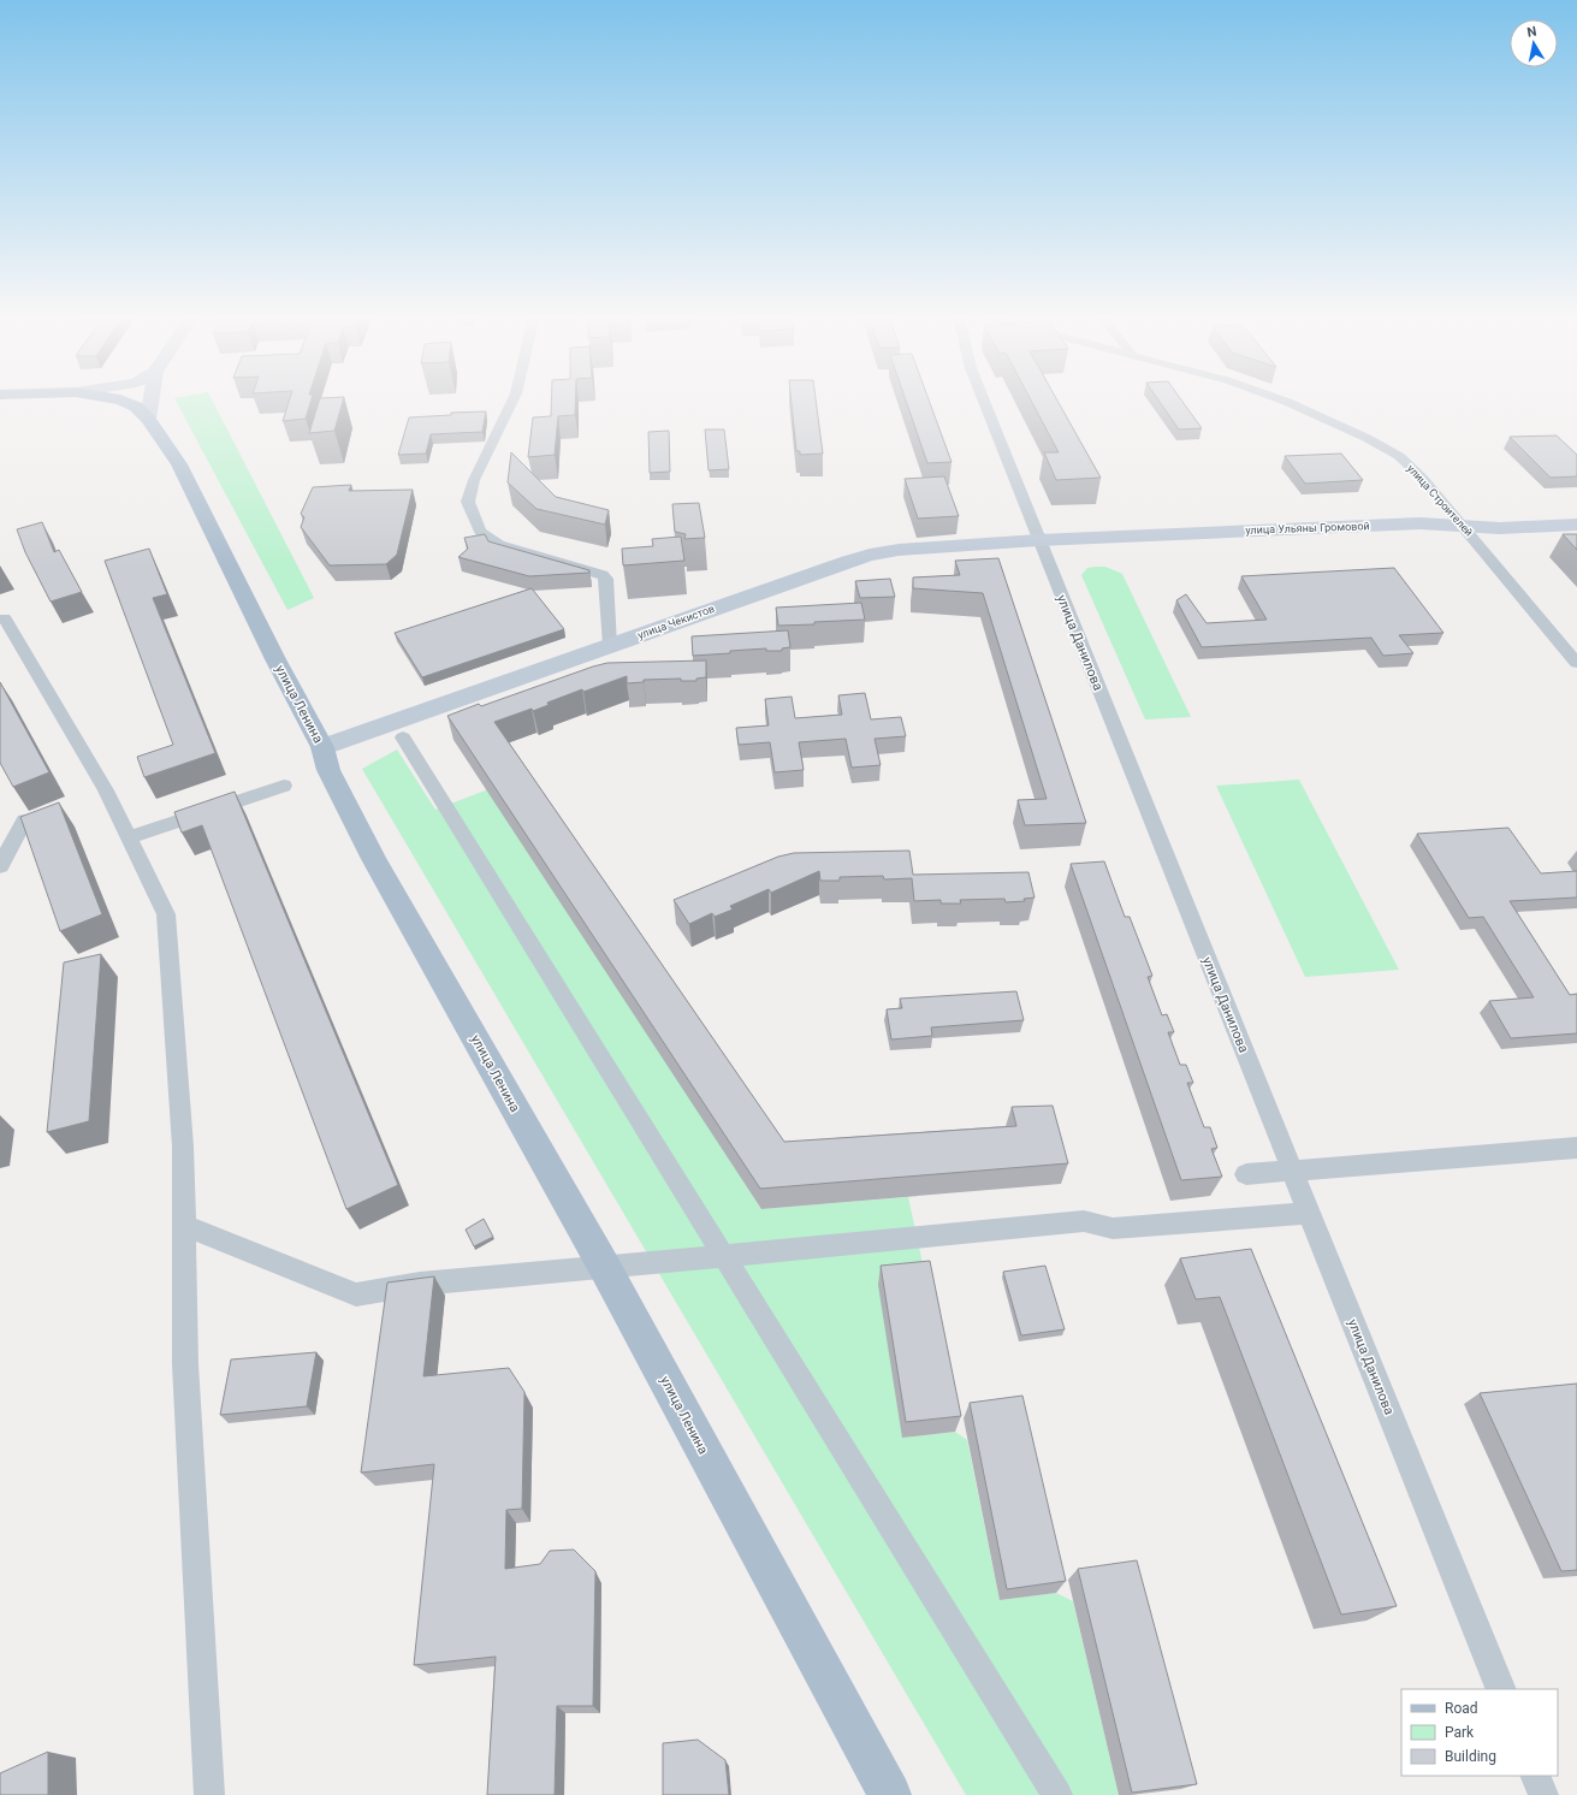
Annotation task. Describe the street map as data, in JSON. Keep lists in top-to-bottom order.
{
  "streets": {
    "main road": ["улица Ленина"],
    "street": [
      "улица Строителей",
      "улица Ульяны Громовой",
      "улица Чекистов",
      "улица Данилова"
    ]
  },
  "crossings": [
    ["улица Строителей", "улица Ульяны Громовой"],
    ["улица Ульяны Громовой", "улица Чекистов"],
    ["улица Ульяны Громовой", "улица Данилова"],
    ["улица Чекистов", "улица Данилова"],
    ["улица Чекистов", "улица Ленина"]
  ],
  "legend": ["Road", "Park", "Building"],
  "north": "top"
}
